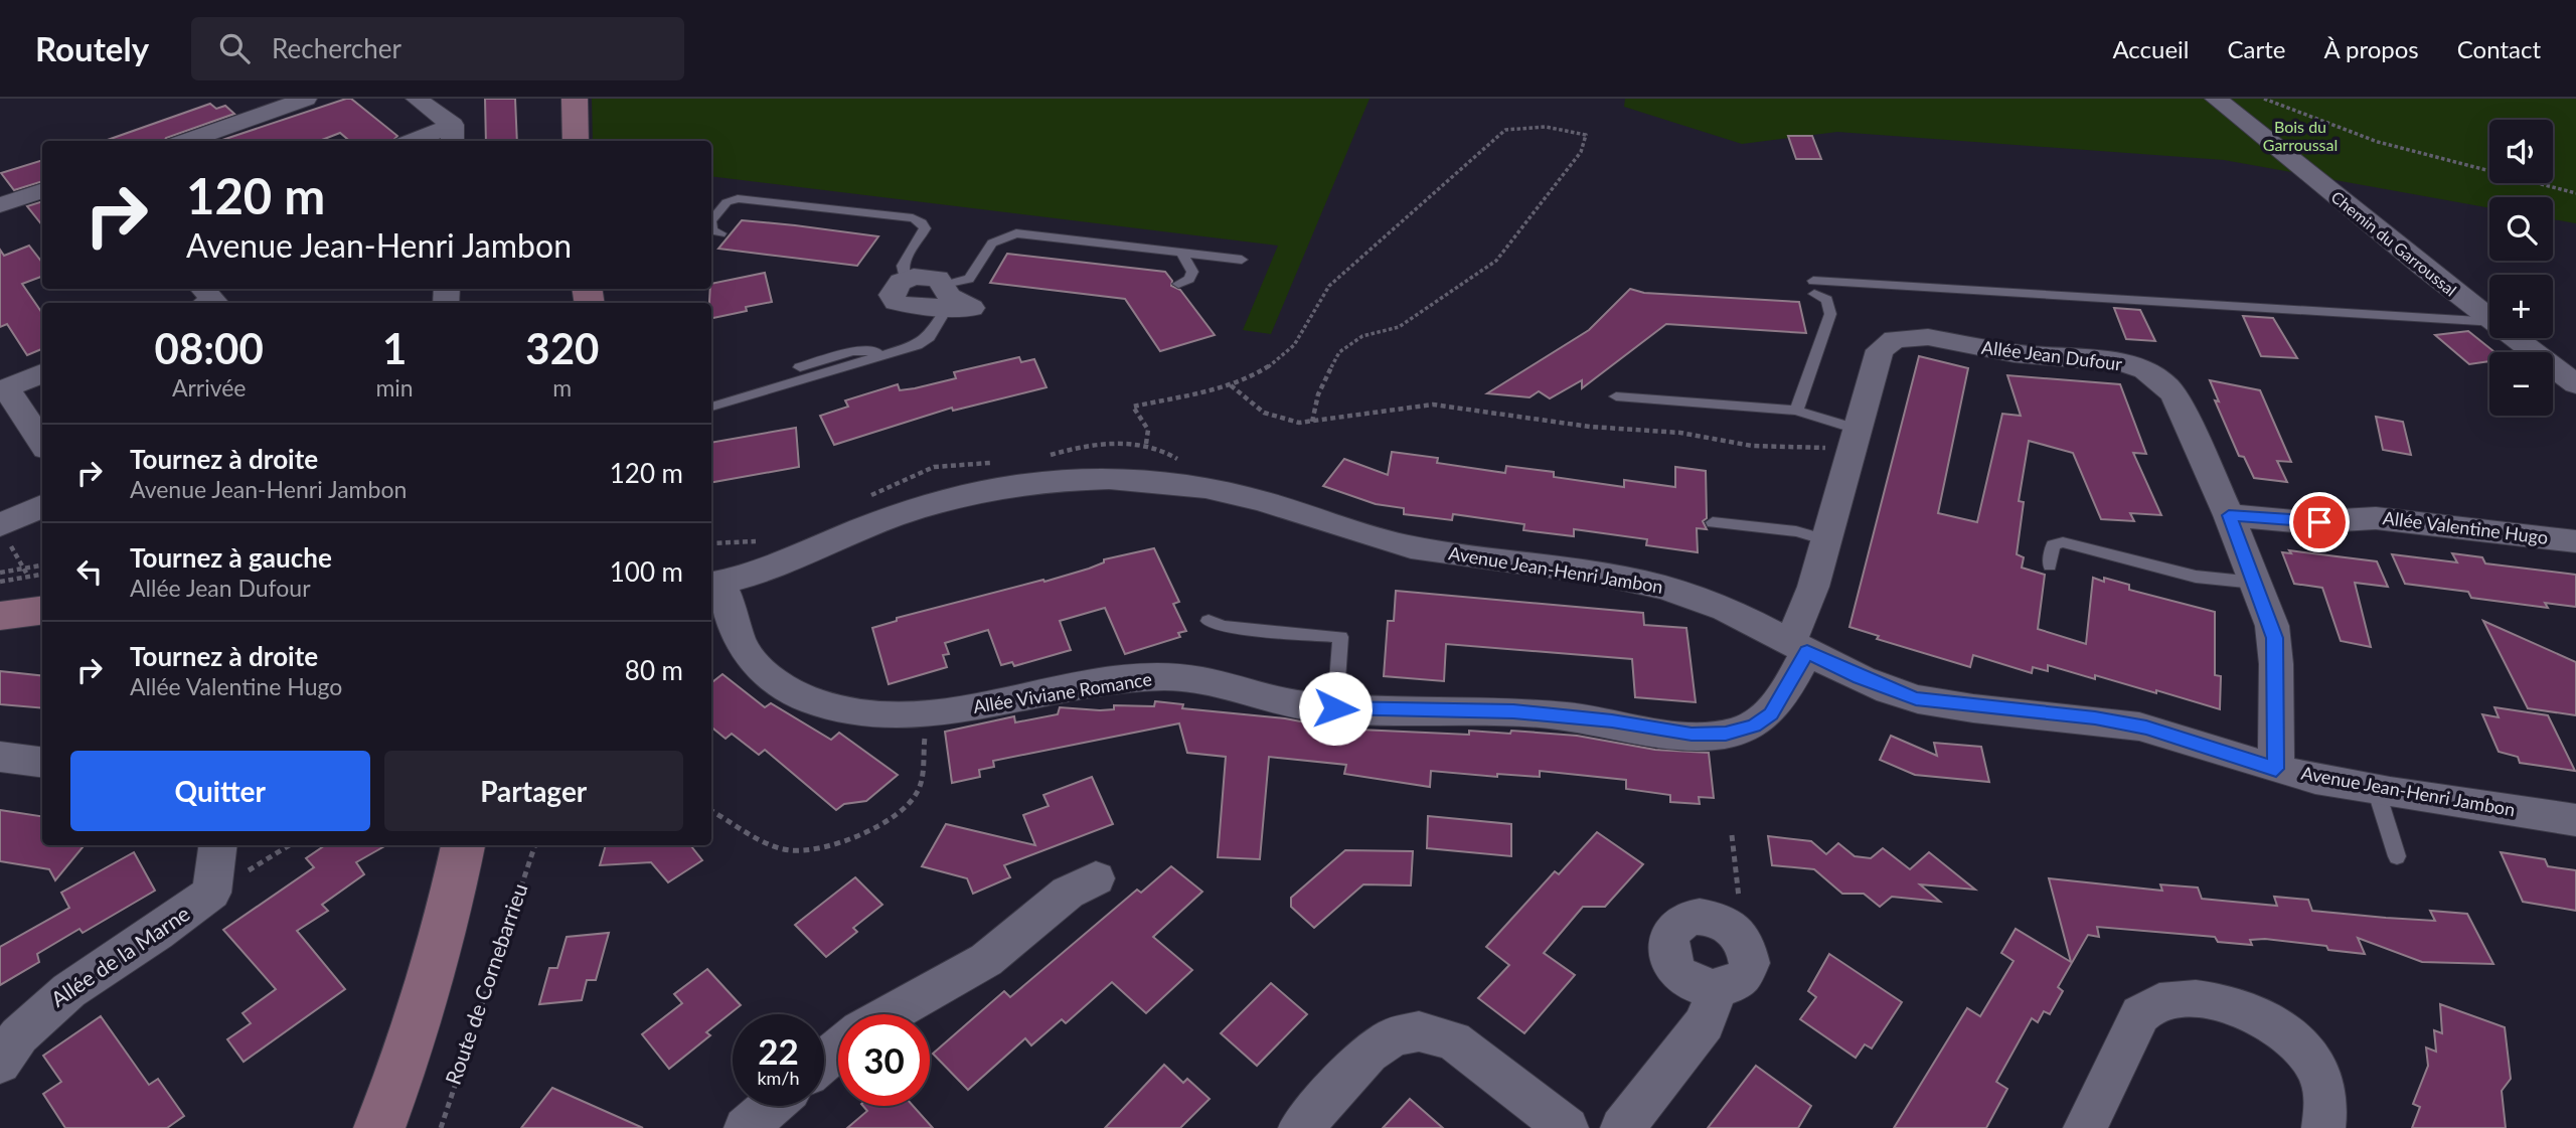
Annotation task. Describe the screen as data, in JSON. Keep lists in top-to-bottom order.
{
  "streets": {
    "street": [
      "Chemin du Garroussal",
      "Allée Jean Dufour",
      "Allée Valentine Hugo",
      "Avenue Jean-Henri Jambon",
      "Allée Viviane Romance",
      "Allée de la Marne"
    ],
    "path": ["Route de Cornebarrieu"]
  },
  "crossings": [
    ["Allée Jean Dufour", "Allée Valentine Hugo"],
    ["Allée Jean Dufour", "Avenue Jean-Henri Jambon"],
    ["Allée Jean Dufour", "Allée Viviane Romance"],
    ["Avenue Jean-Henri Jambon", "Allée Viviane Romance"]
  ],
  "parks": ["Bois du Garroussal"],
  "page": {
    "header": "Routely",
    "search": "Rechercher",
    "nav": [
      "Accueil",
      "Carte",
      "À propos",
      "Contact"
    ],
    "map_buttons": ["+", "−"],
    "turn": ["120 m", "Avenue Jean-Henri Jambon"],
    "eta": [
      "08:00",
      "Arrivée",
      "1",
      "min",
      "320",
      "m"
    ],
    "list": [
      {
        "name": "Tournez à droite",
        "note": "Avenue Jean-Henri Jambon",
        "value": "120 m"
      },
      {
        "name": "Tournez à gauche",
        "note": "Allée Jean Dufour",
        "value": "100 m"
      },
      {
        "name": "Tournez à droite",
        "note": "Allée Valentine Hugo",
        "value": "80 m"
      }
    ],
    "buttons": ["Quitter", "Partager"],
    "speed": "22 km/h",
    "limit": "30"
  }
}
